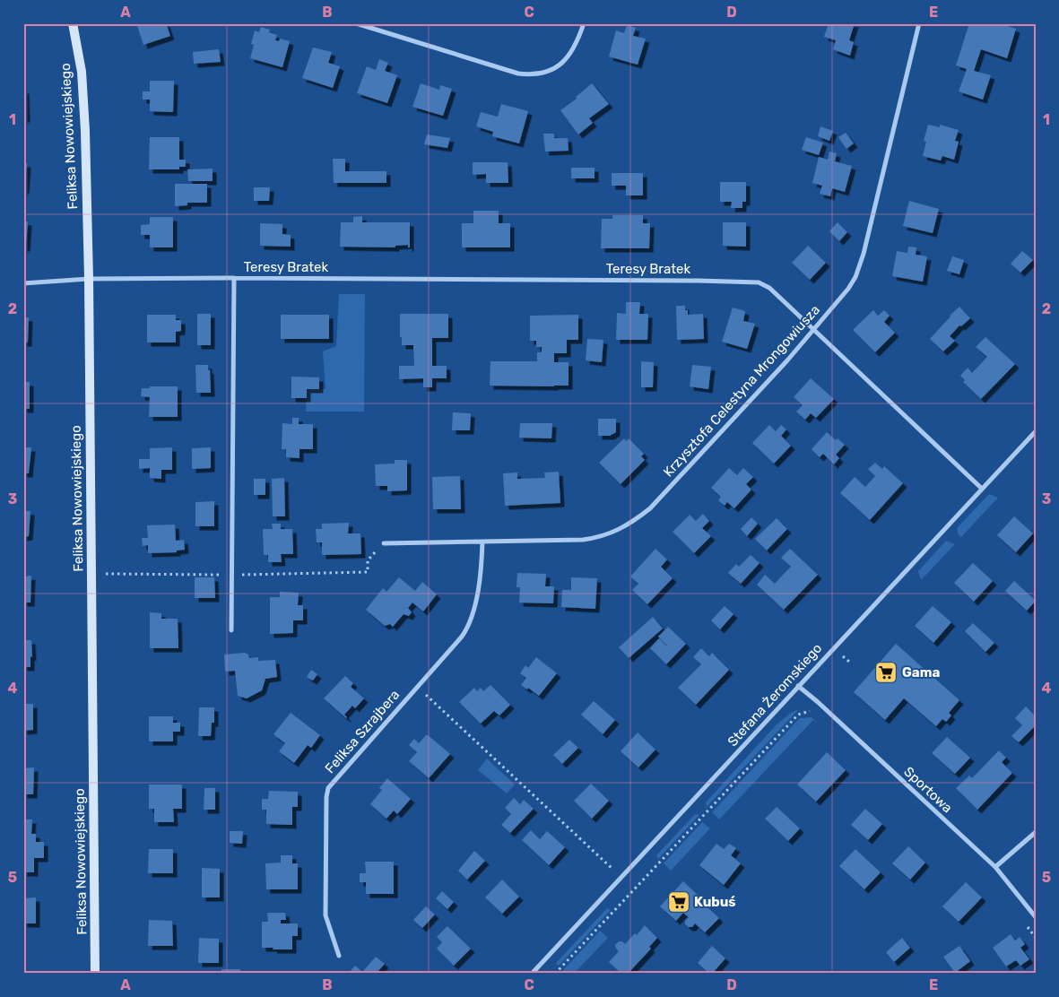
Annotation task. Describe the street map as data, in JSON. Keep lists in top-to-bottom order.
{
  "streets": {
    "street": [
      "Feliksa Nowowiejskiego",
      "Teresy Bratek",
      "Krzysztofa Celestyna Mrongowiusza",
      "Stefana Żeromskiego",
      "Feliksa Szrajbera",
      "Sportowa"
    ]
  },
  "crossings": [
    ["Feliksa Nowowiejskiego", "Teresy Bratek"],
    ["Teresy Bratek", "Krzysztofa Celestyna Mrongowiusza"],
    ["Teresy Bratek", "Stefana Żeromskiego"],
    ["Krzysztofa Celestyna Mrongowiusza", "Feliksa Szrajbera"],
    ["Stefana Żeromskiego", "Sportowa"]
  ],
  "places": {
    "supermarket": ["Gama", "Kubuś"]
  },
  "grid": {
    "columns": [
      "A",
      "B",
      "C",
      "D",
      "E"
    ],
    "rows": [
      "1",
      "2",
      "3",
      "4",
      "5"
    ]
  }
}
